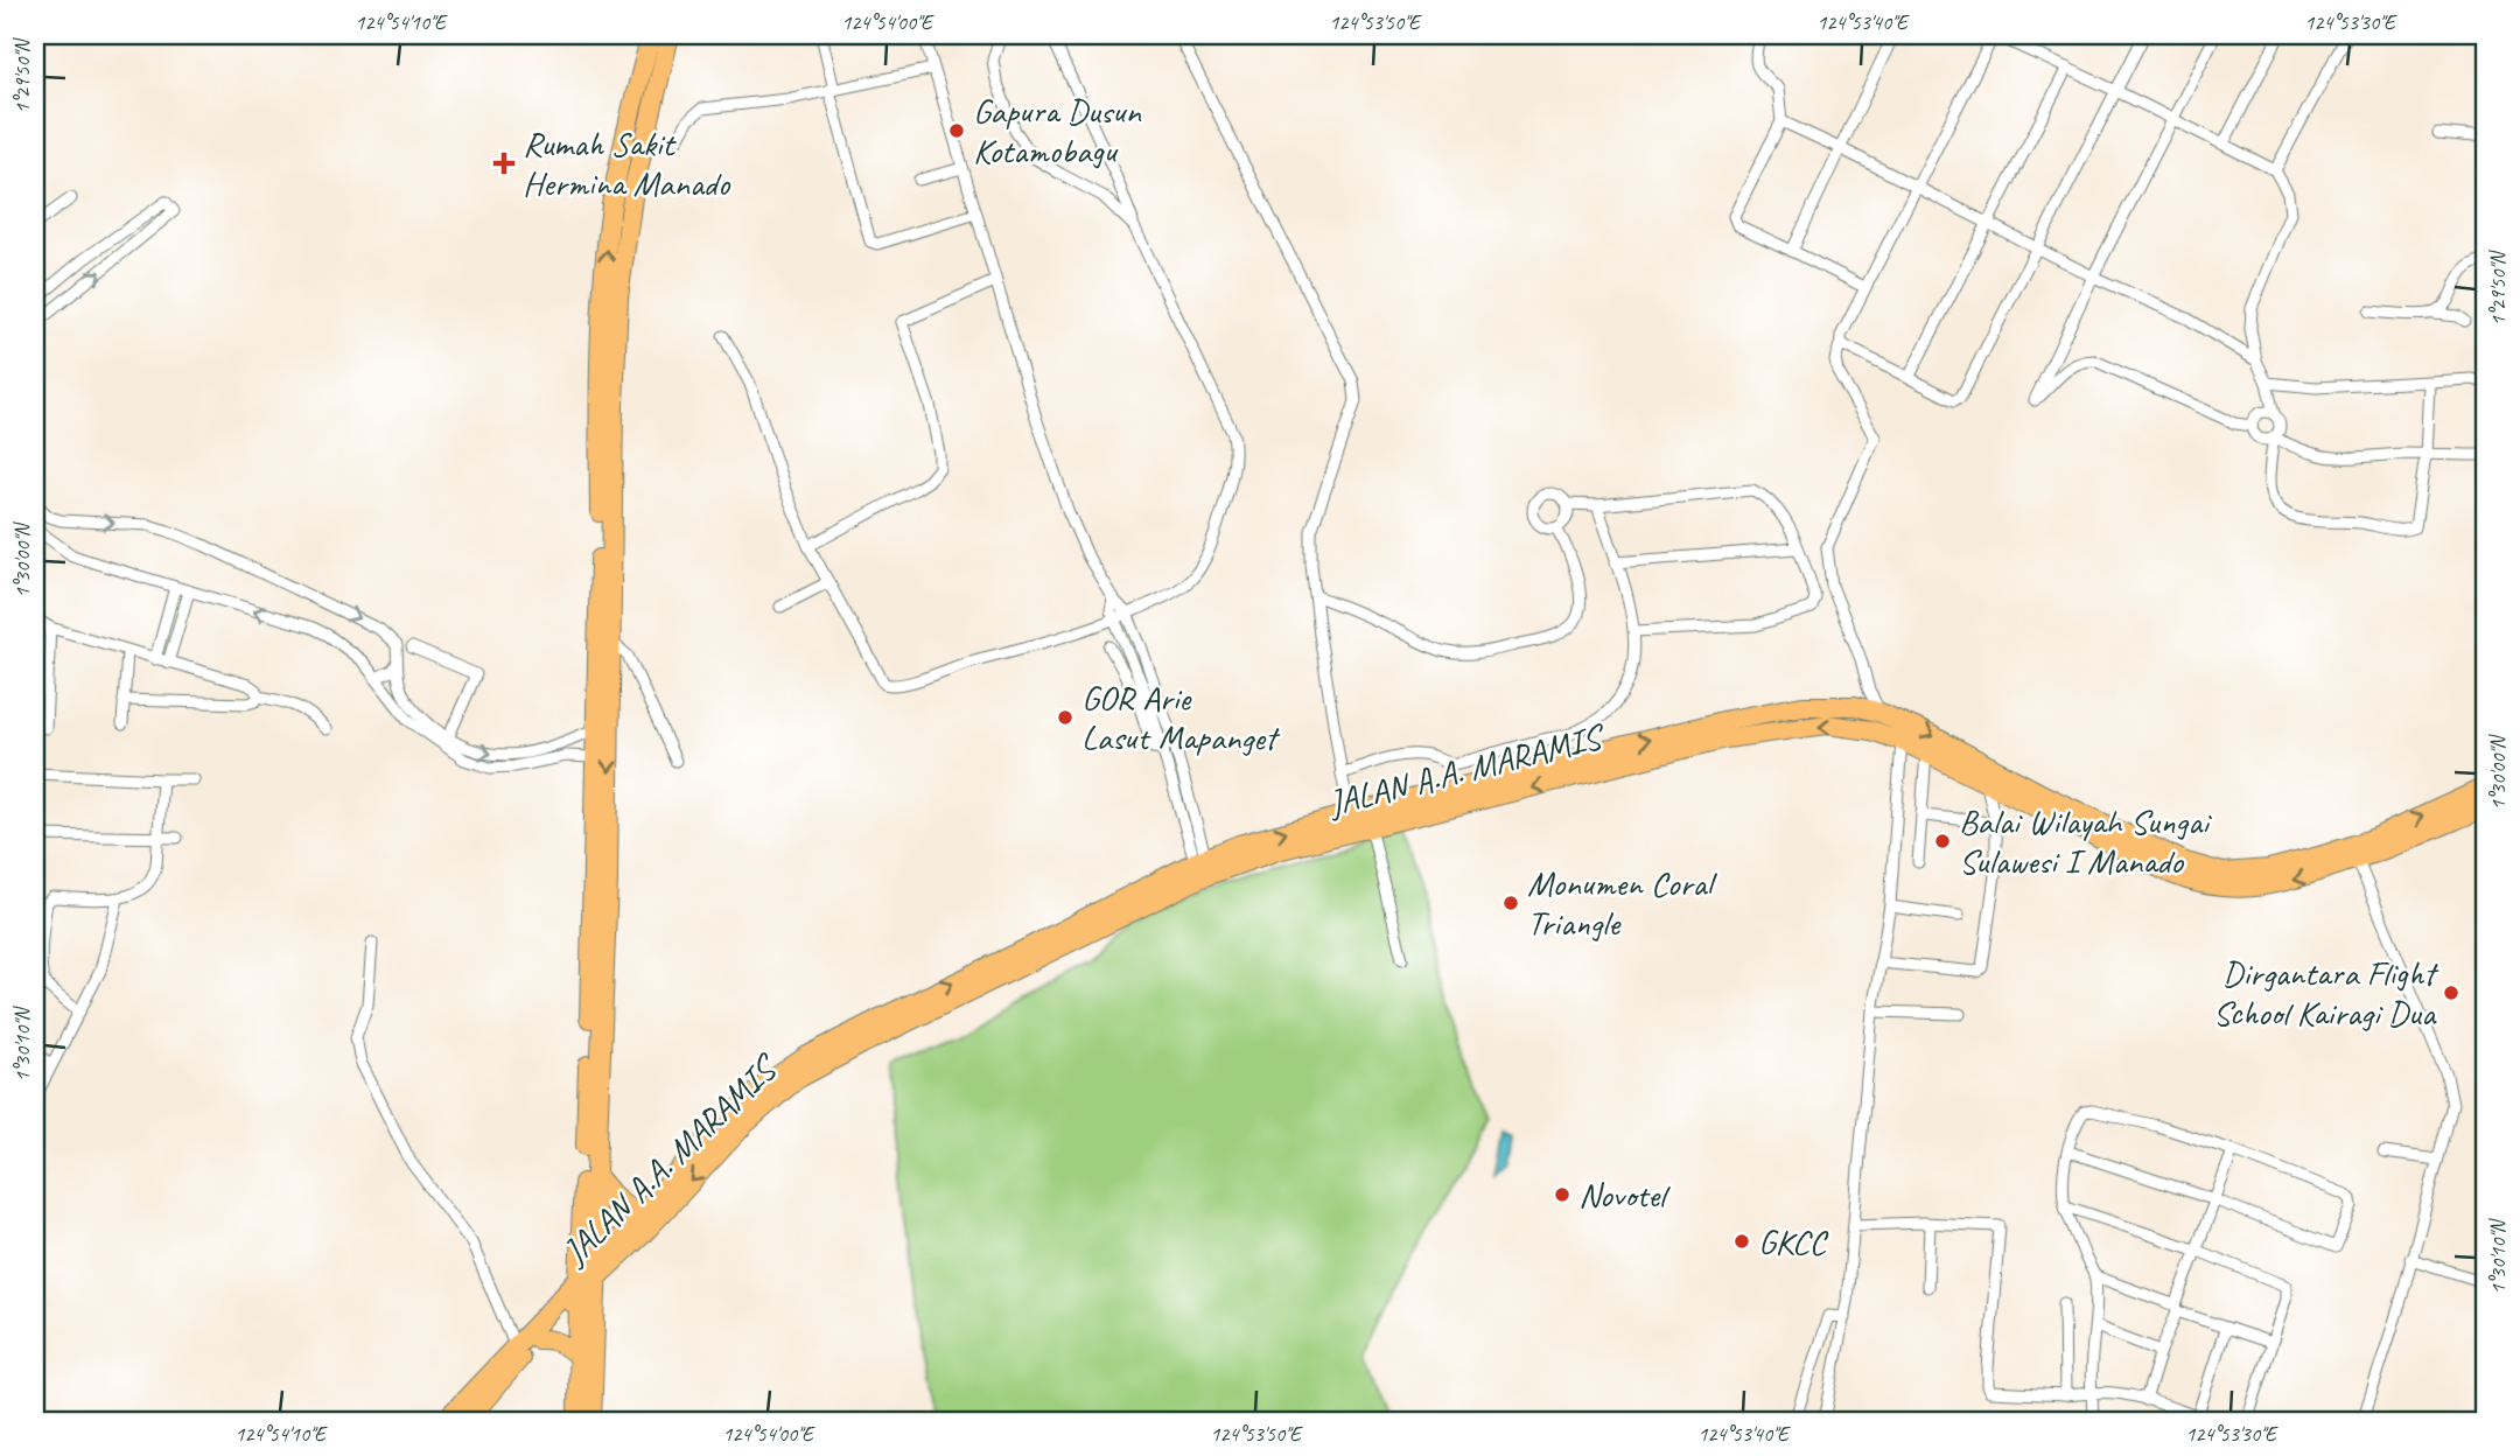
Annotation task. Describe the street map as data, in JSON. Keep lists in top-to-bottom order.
{
  "streets": {
    "highway": ["JALAN A.A. MARAMIS"]
  },
  "places": {
    "other": [
      "Gapura Dusun Kotamobagu",
      "GOR Arie Lasut Mapanget",
      "Balai Wilayah Sungai Sulawesi I Manado",
      "Monumen Coral Triangle",
      "Dirgantara Flight School Kairagi Dua",
      "Novotel",
      "GKCC"
    ],
    "health": ["Rumah Sakit Hermina Manado"]
  },
  "coordinates": [
    "124°54'10\"E",
    "124°54'00\"E",
    "124°53'50\"E",
    "124°53'40\"E",
    "124°53'30\"E",
    "1°29'50\"N",
    "1°30'00\"N",
    "1°30'10\"N"
  ]
}
